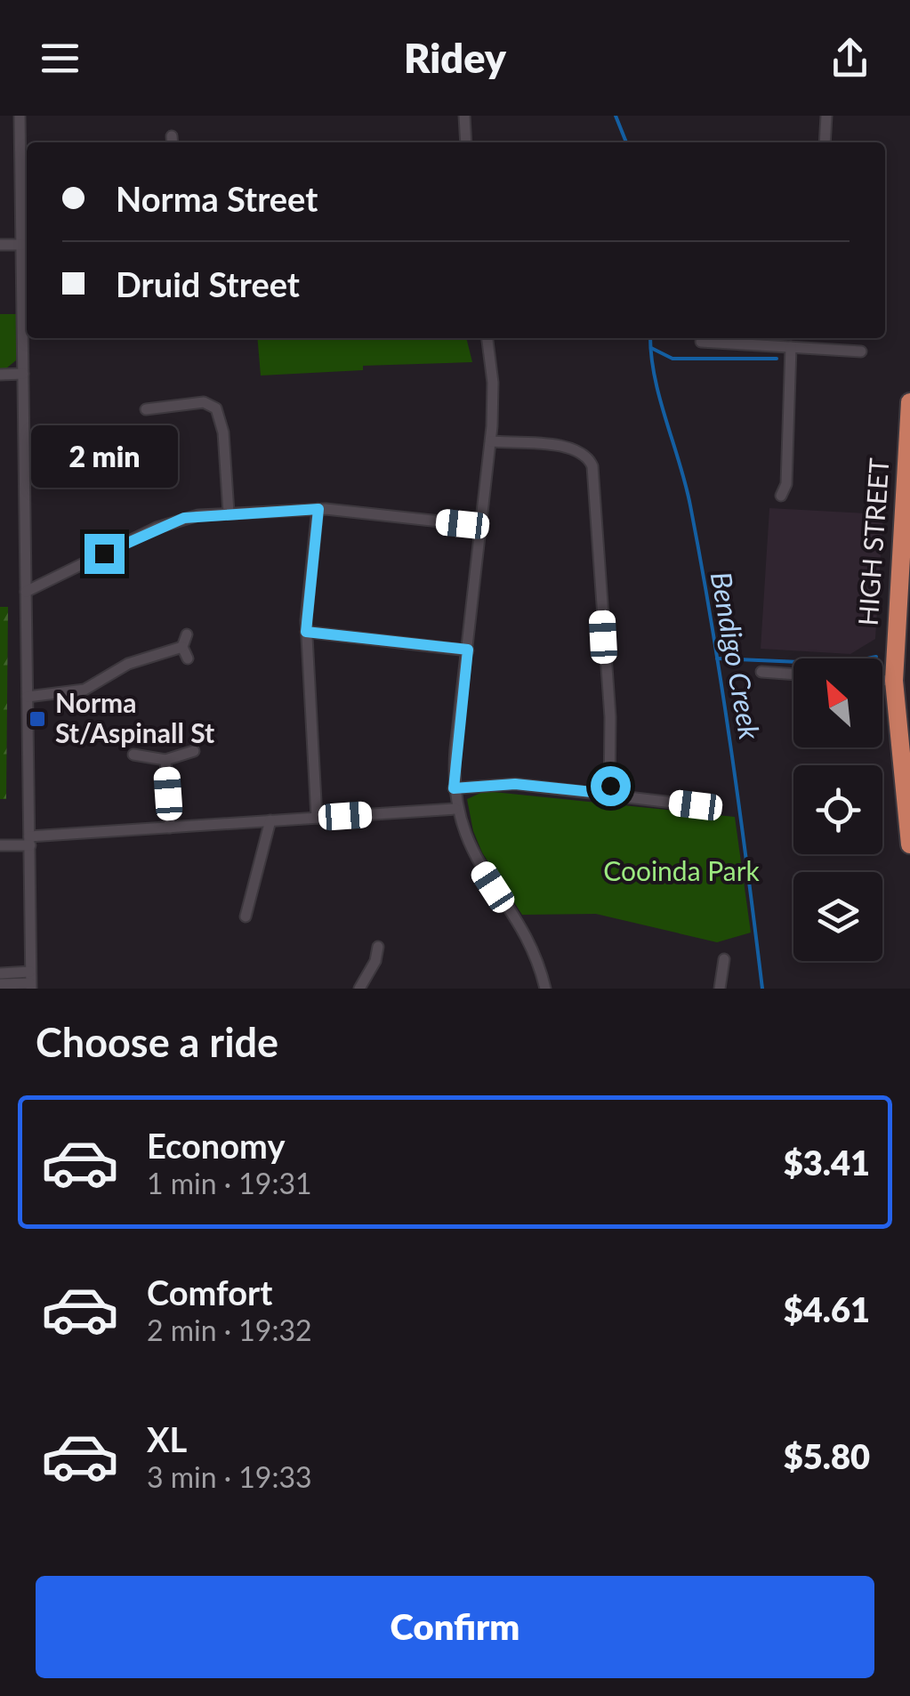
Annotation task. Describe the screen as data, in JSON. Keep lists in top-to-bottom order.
{
  "streets": {
    "highway": ["HIGH STREET"]
  },
  "water": ["Bendigo Creek"],
  "parks": ["Cooinda Park"],
  "places": {
    "transit": ["Norma St/Aspinall St"]
  },
  "north": "top left",
  "page": {
    "header": "Ridey",
    "banner": ["Norma Street", "Druid Street"],
    "bubble": "2 min",
    "heading": "Choose a ride",
    "list": [
      {
        "name": "Economy",
        "note": "1 min · 19:31",
        "value": "$3.41"
      },
      {
        "name": "Comfort",
        "note": "2 min · 19:32",
        "value": "$4.61"
      },
      {
        "name": "XL",
        "note": "3 min · 19:33",
        "value": "$5.80"
      }
    ],
    "buttons": "Confirm"
  }
}
